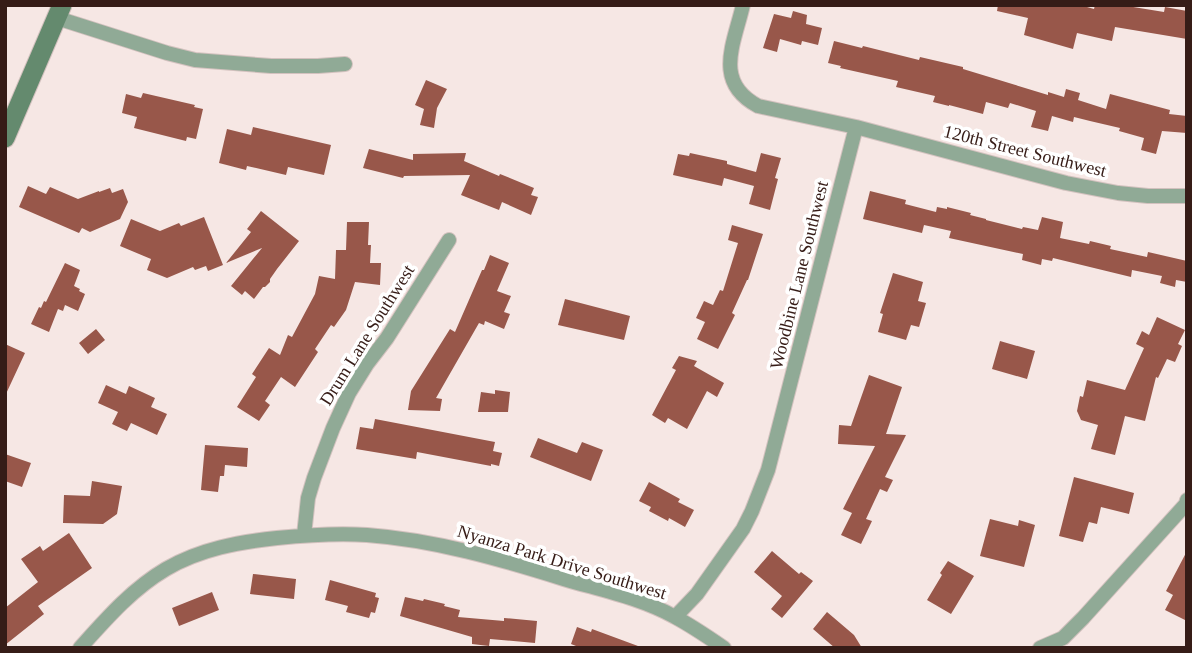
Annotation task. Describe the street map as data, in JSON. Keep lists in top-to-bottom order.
{
  "streets": {
    "street": [
      "120th Street Southwest",
      "Woodbine Lane Southwest",
      "Drum Lane Southwest",
      "Nyanza Park Drive Southwest"
    ]
  },
  "crossings": [
    ["120th Street Southwest", "Woodbine Lane Southwest"],
    ["Woodbine Lane Southwest", "Nyanza Park Drive Southwest"],
    ["Drum Lane Southwest", "Nyanza Park Drive Southwest"]
  ]
}
